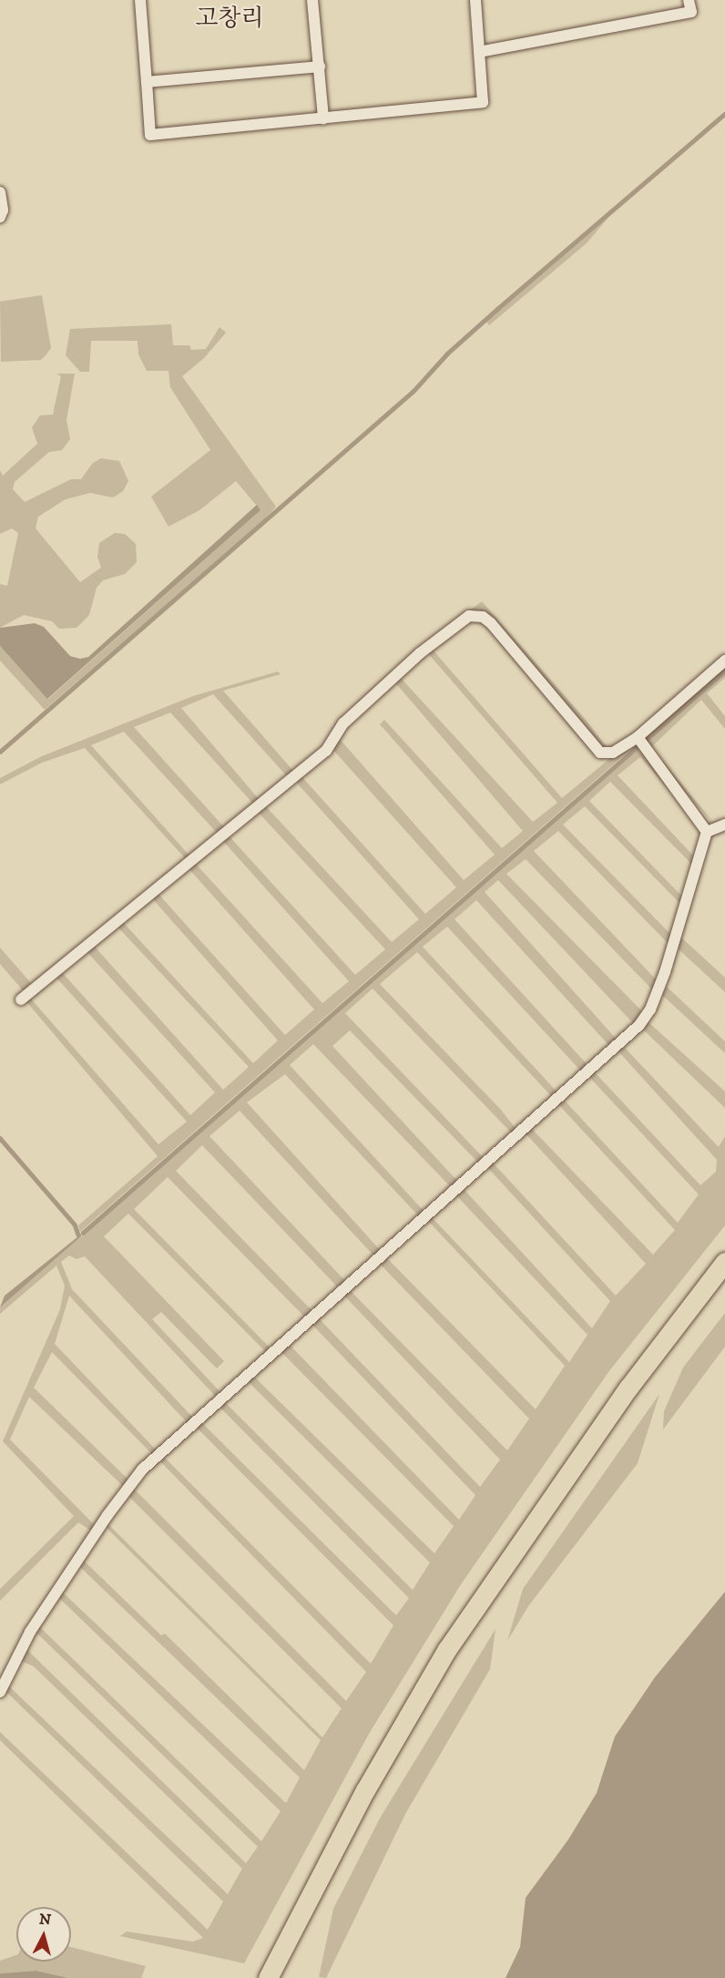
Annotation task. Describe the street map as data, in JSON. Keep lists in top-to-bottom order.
{
  "districts": ["고창리"],
  "north": "top"
}
